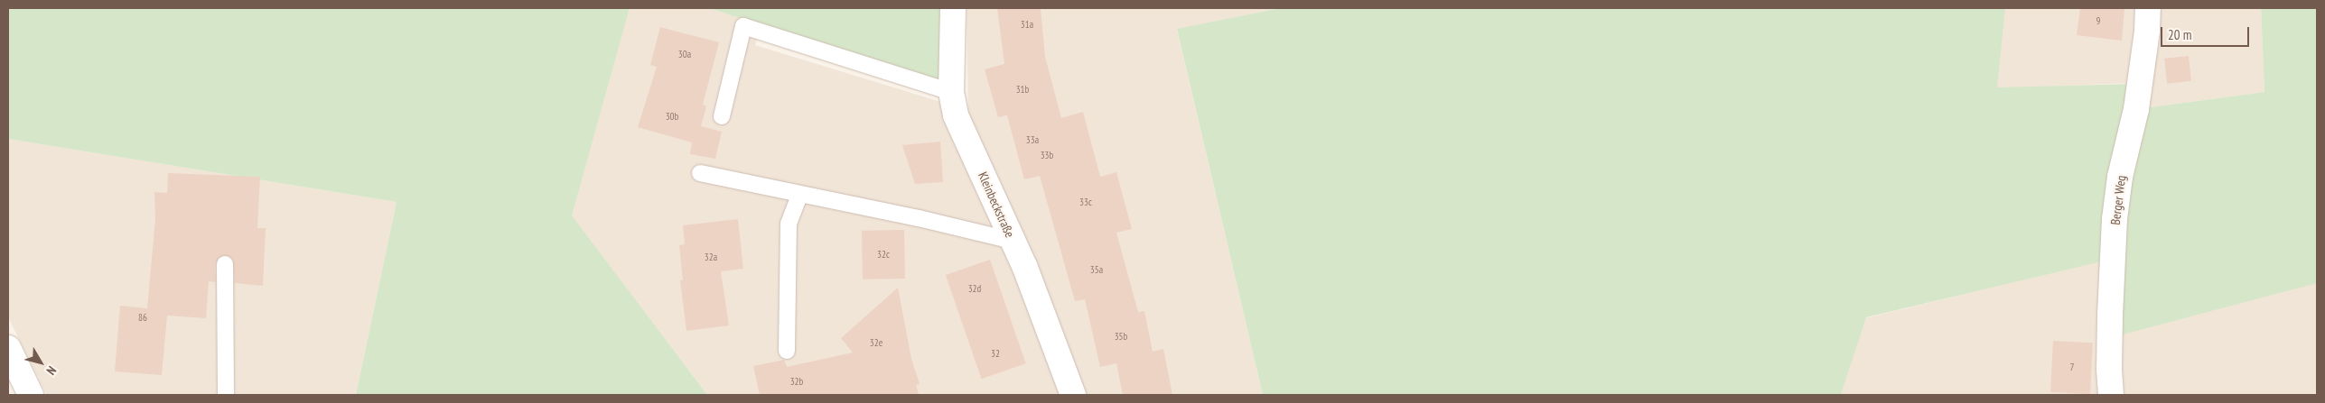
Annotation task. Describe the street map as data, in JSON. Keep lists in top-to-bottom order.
{
  "streets": {
    "street": ["Berger Weg", "Kleinbeckstraße"]
  },
  "house_numbers": [
    "9",
    "31a",
    "30a",
    "31b",
    "30b",
    "33a",
    "33b",
    "33c",
    "32c",
    "32a",
    "35a",
    "32d",
    "86",
    "35b",
    "32e",
    "32",
    "7",
    "32b"
  ],
  "scale_bar": "20 m",
  "north": "bottom right"
}
